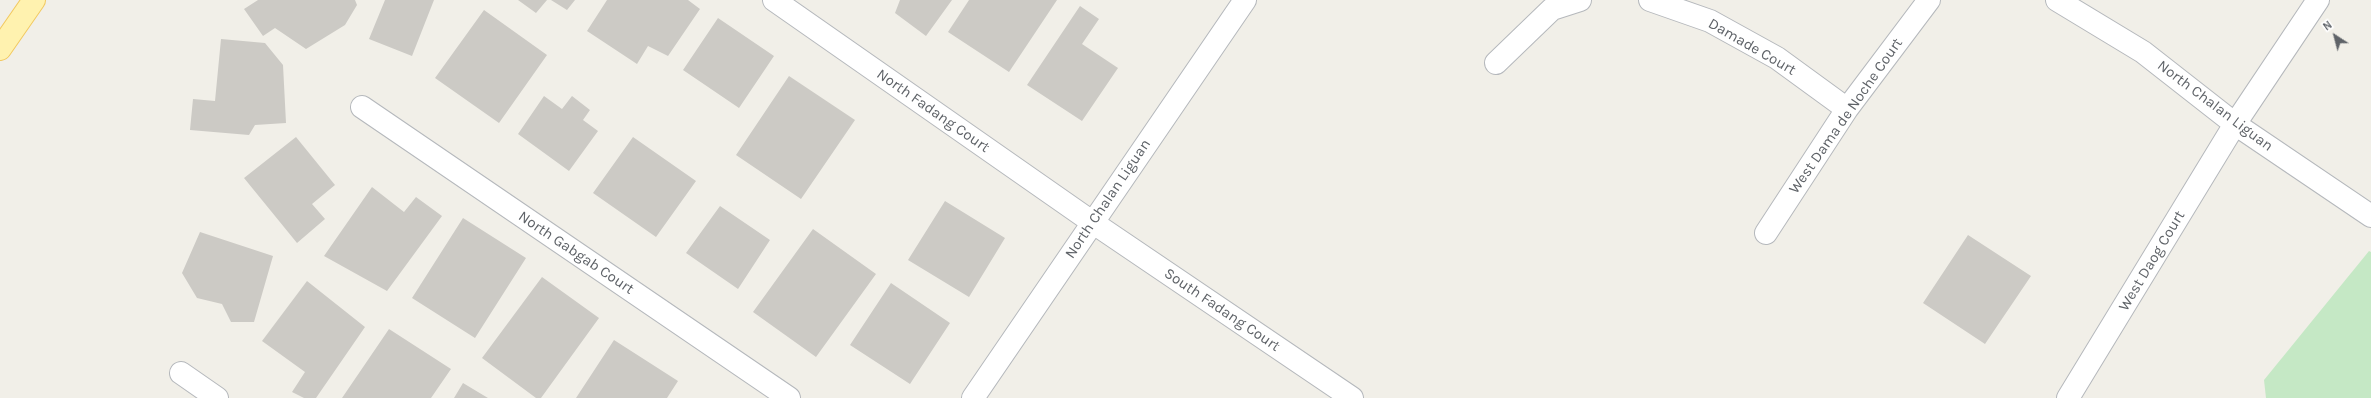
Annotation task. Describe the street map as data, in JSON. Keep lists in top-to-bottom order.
{
  "streets": {
    "street": [
      "Damade Court",
      "North Chalan Liguan",
      "North Fadang Court",
      "West Dama de Noche Court",
      "North Gabgab Court",
      "West Daog Court",
      "South Fadang Court"
    ]
  },
  "crossings": [
    ["Damade Court", "West Dama de Noche Court"],
    ["North Chalan Liguan", "North Fadang Court"],
    ["North Chalan Liguan", "West Daog Court"],
    ["North Chalan Liguan", "South Fadang Court"],
    ["North Fadang Court", "South Fadang Court"]
  ],
  "north": "top left"
}
